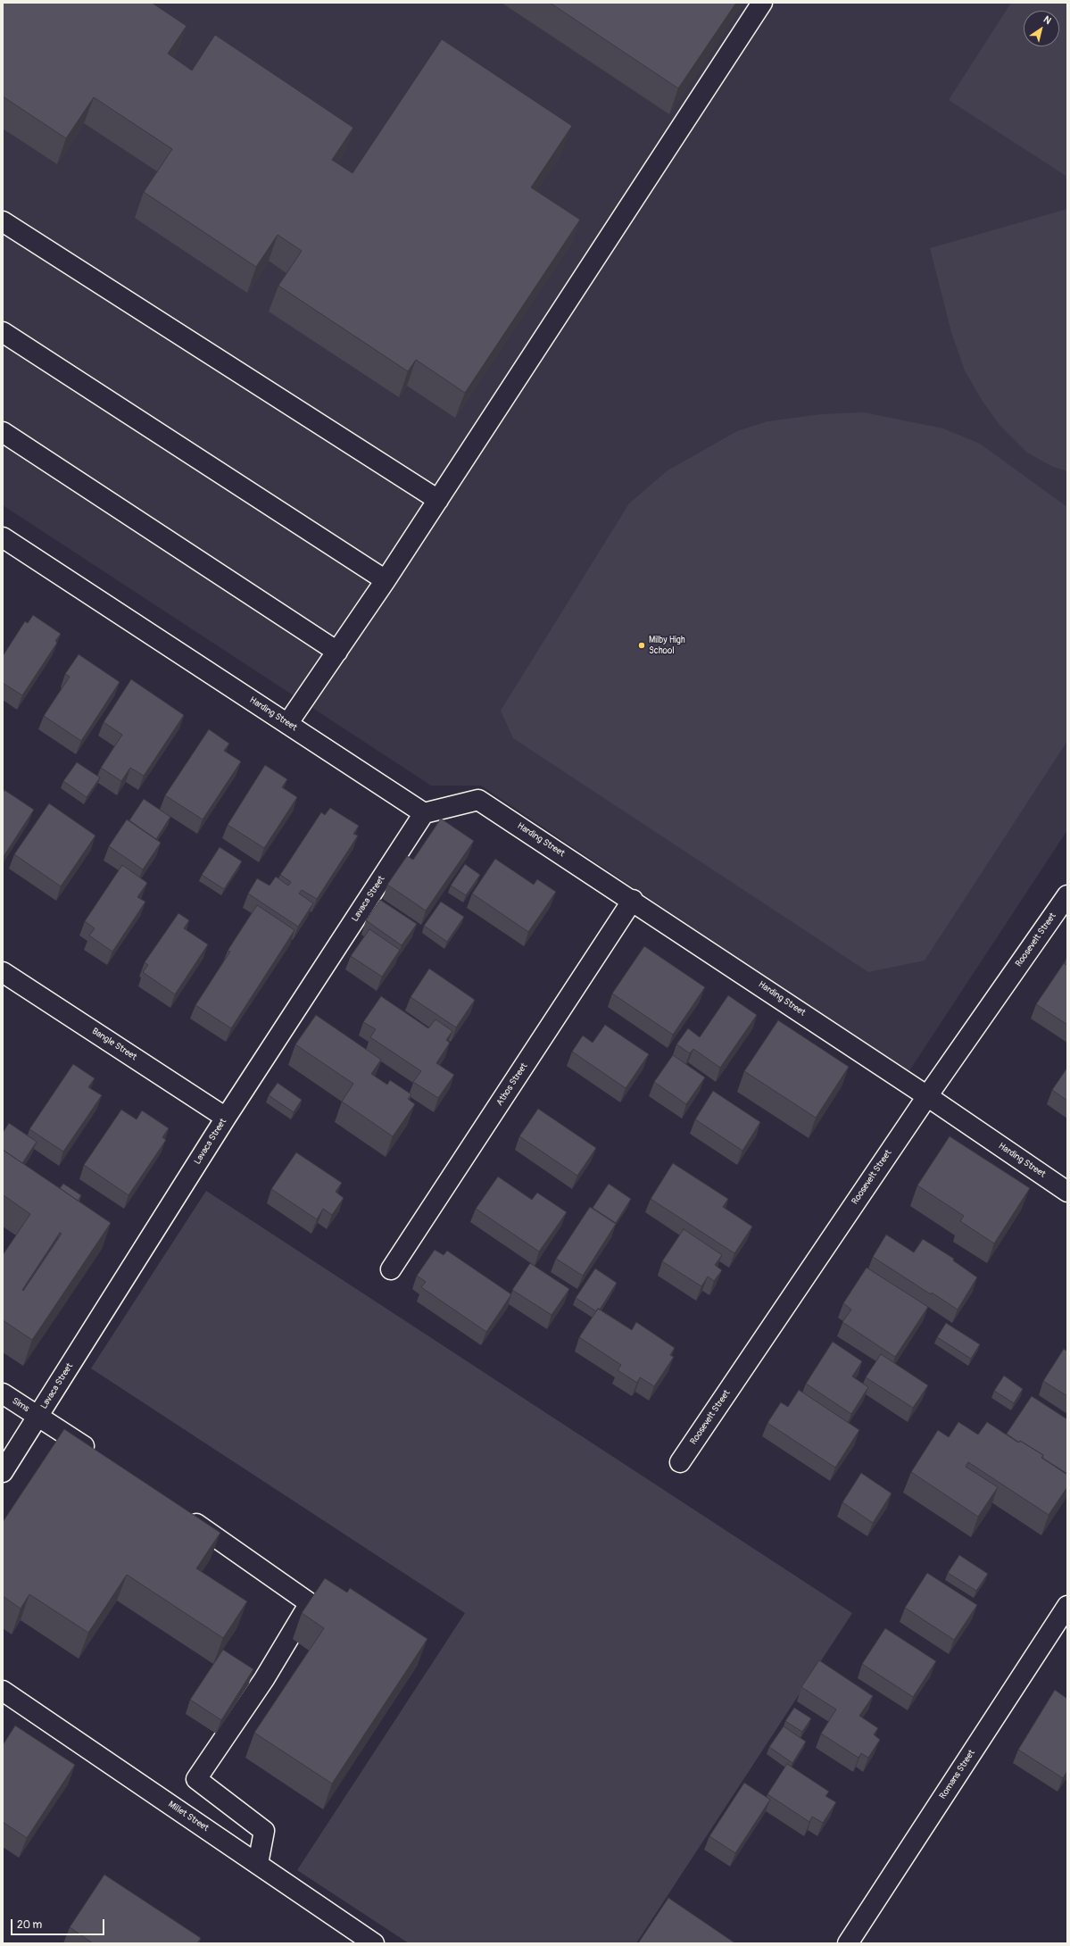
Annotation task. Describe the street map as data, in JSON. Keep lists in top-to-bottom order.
{
  "streets": {
    "street": [
      "Harding Street",
      "Lavaca Street",
      "Roosevelt Street",
      "Bangle Street",
      "Athos Street",
      "Sims",
      "Romans Street",
      "Millet Street"
    ]
  },
  "crossings": [
    ["Harding Street", "Lavaca Street"],
    ["Harding Street", "Roosevelt Street"],
    ["Harding Street", "Athos Street"],
    ["Lavaca Street", "Bangle Street"],
    ["Lavaca Street", "Sims"]
  ],
  "places": ["Milby High School"],
  "scale_bar": "20 m",
  "north": "top right"
}
